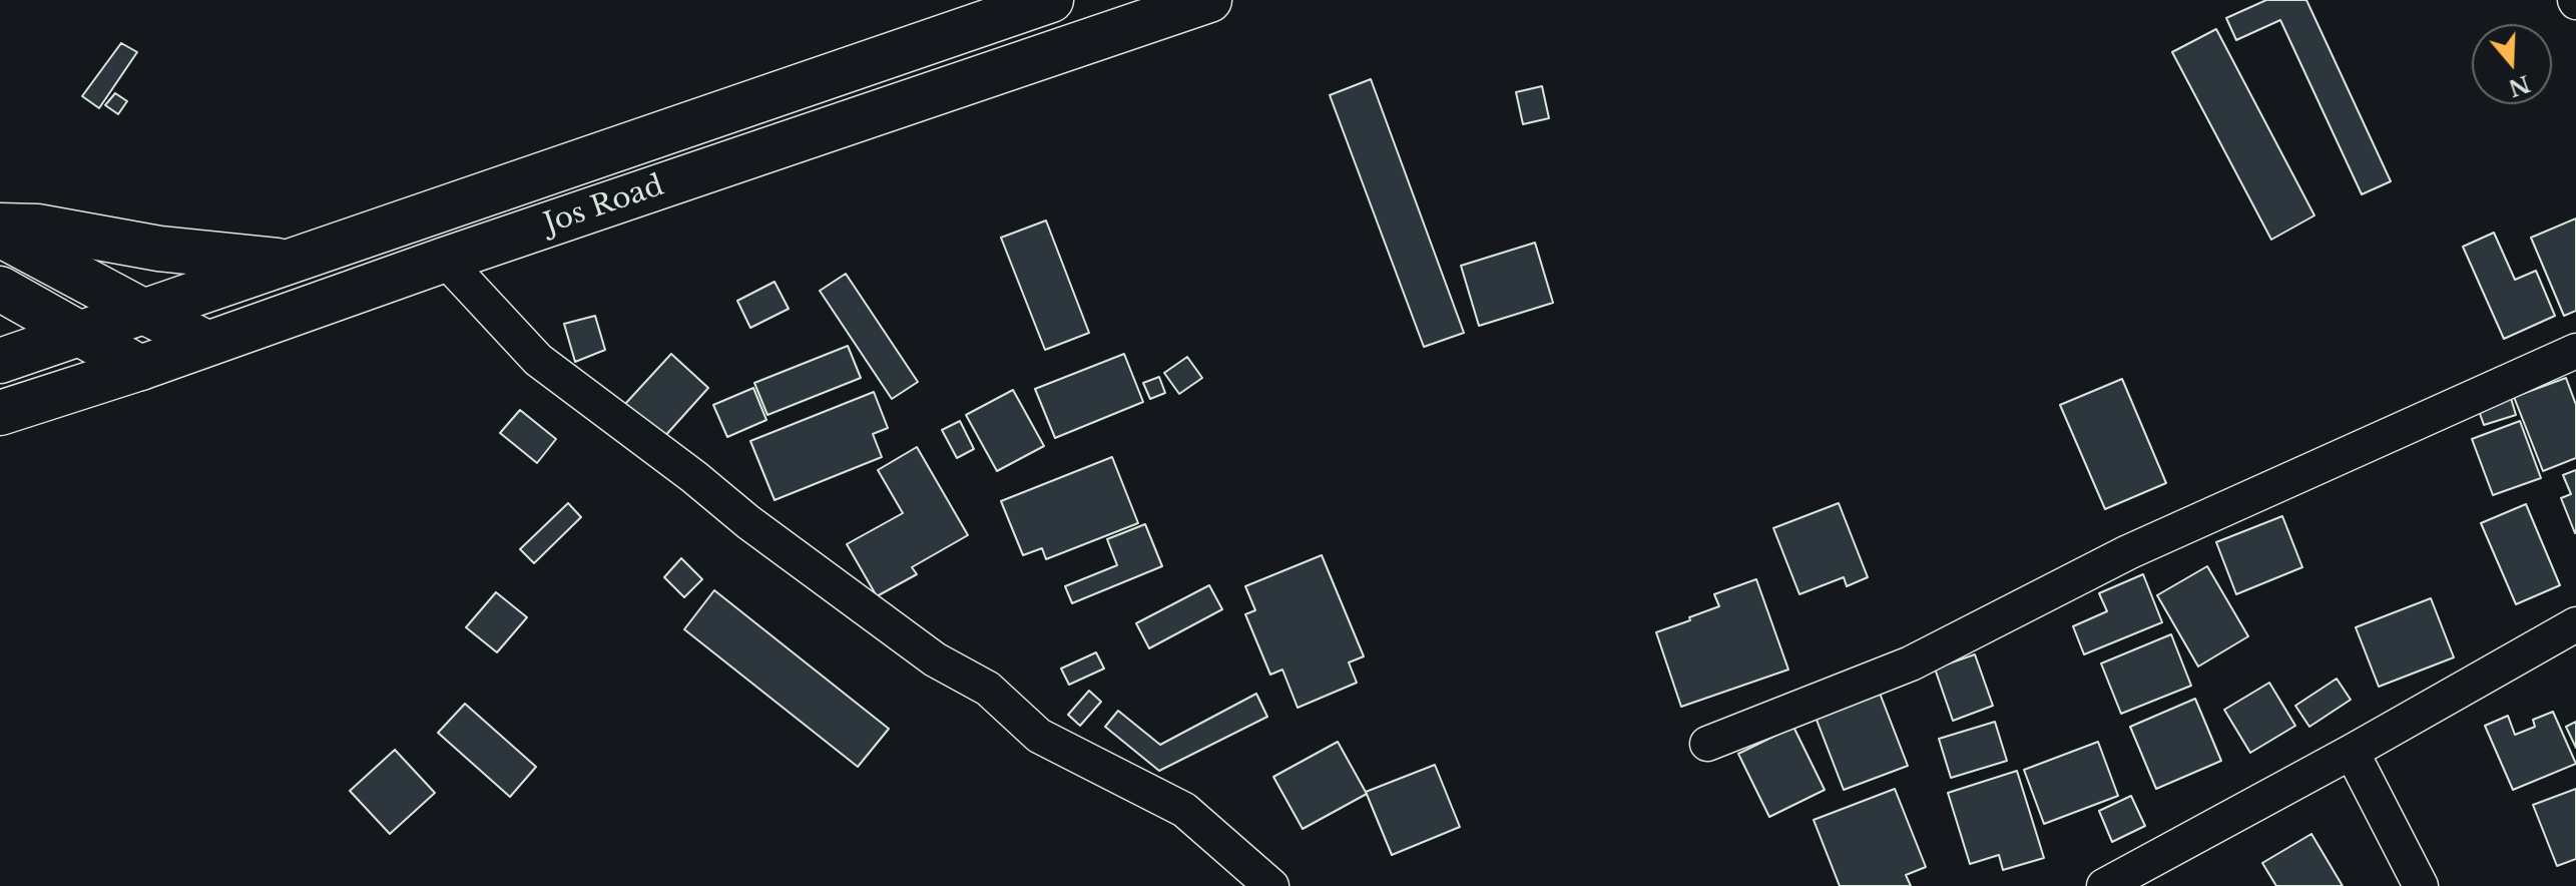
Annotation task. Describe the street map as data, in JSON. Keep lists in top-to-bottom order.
{
  "streets": {
    "main road": ["Jos Road"]
  },
  "north": "bottom"
}
